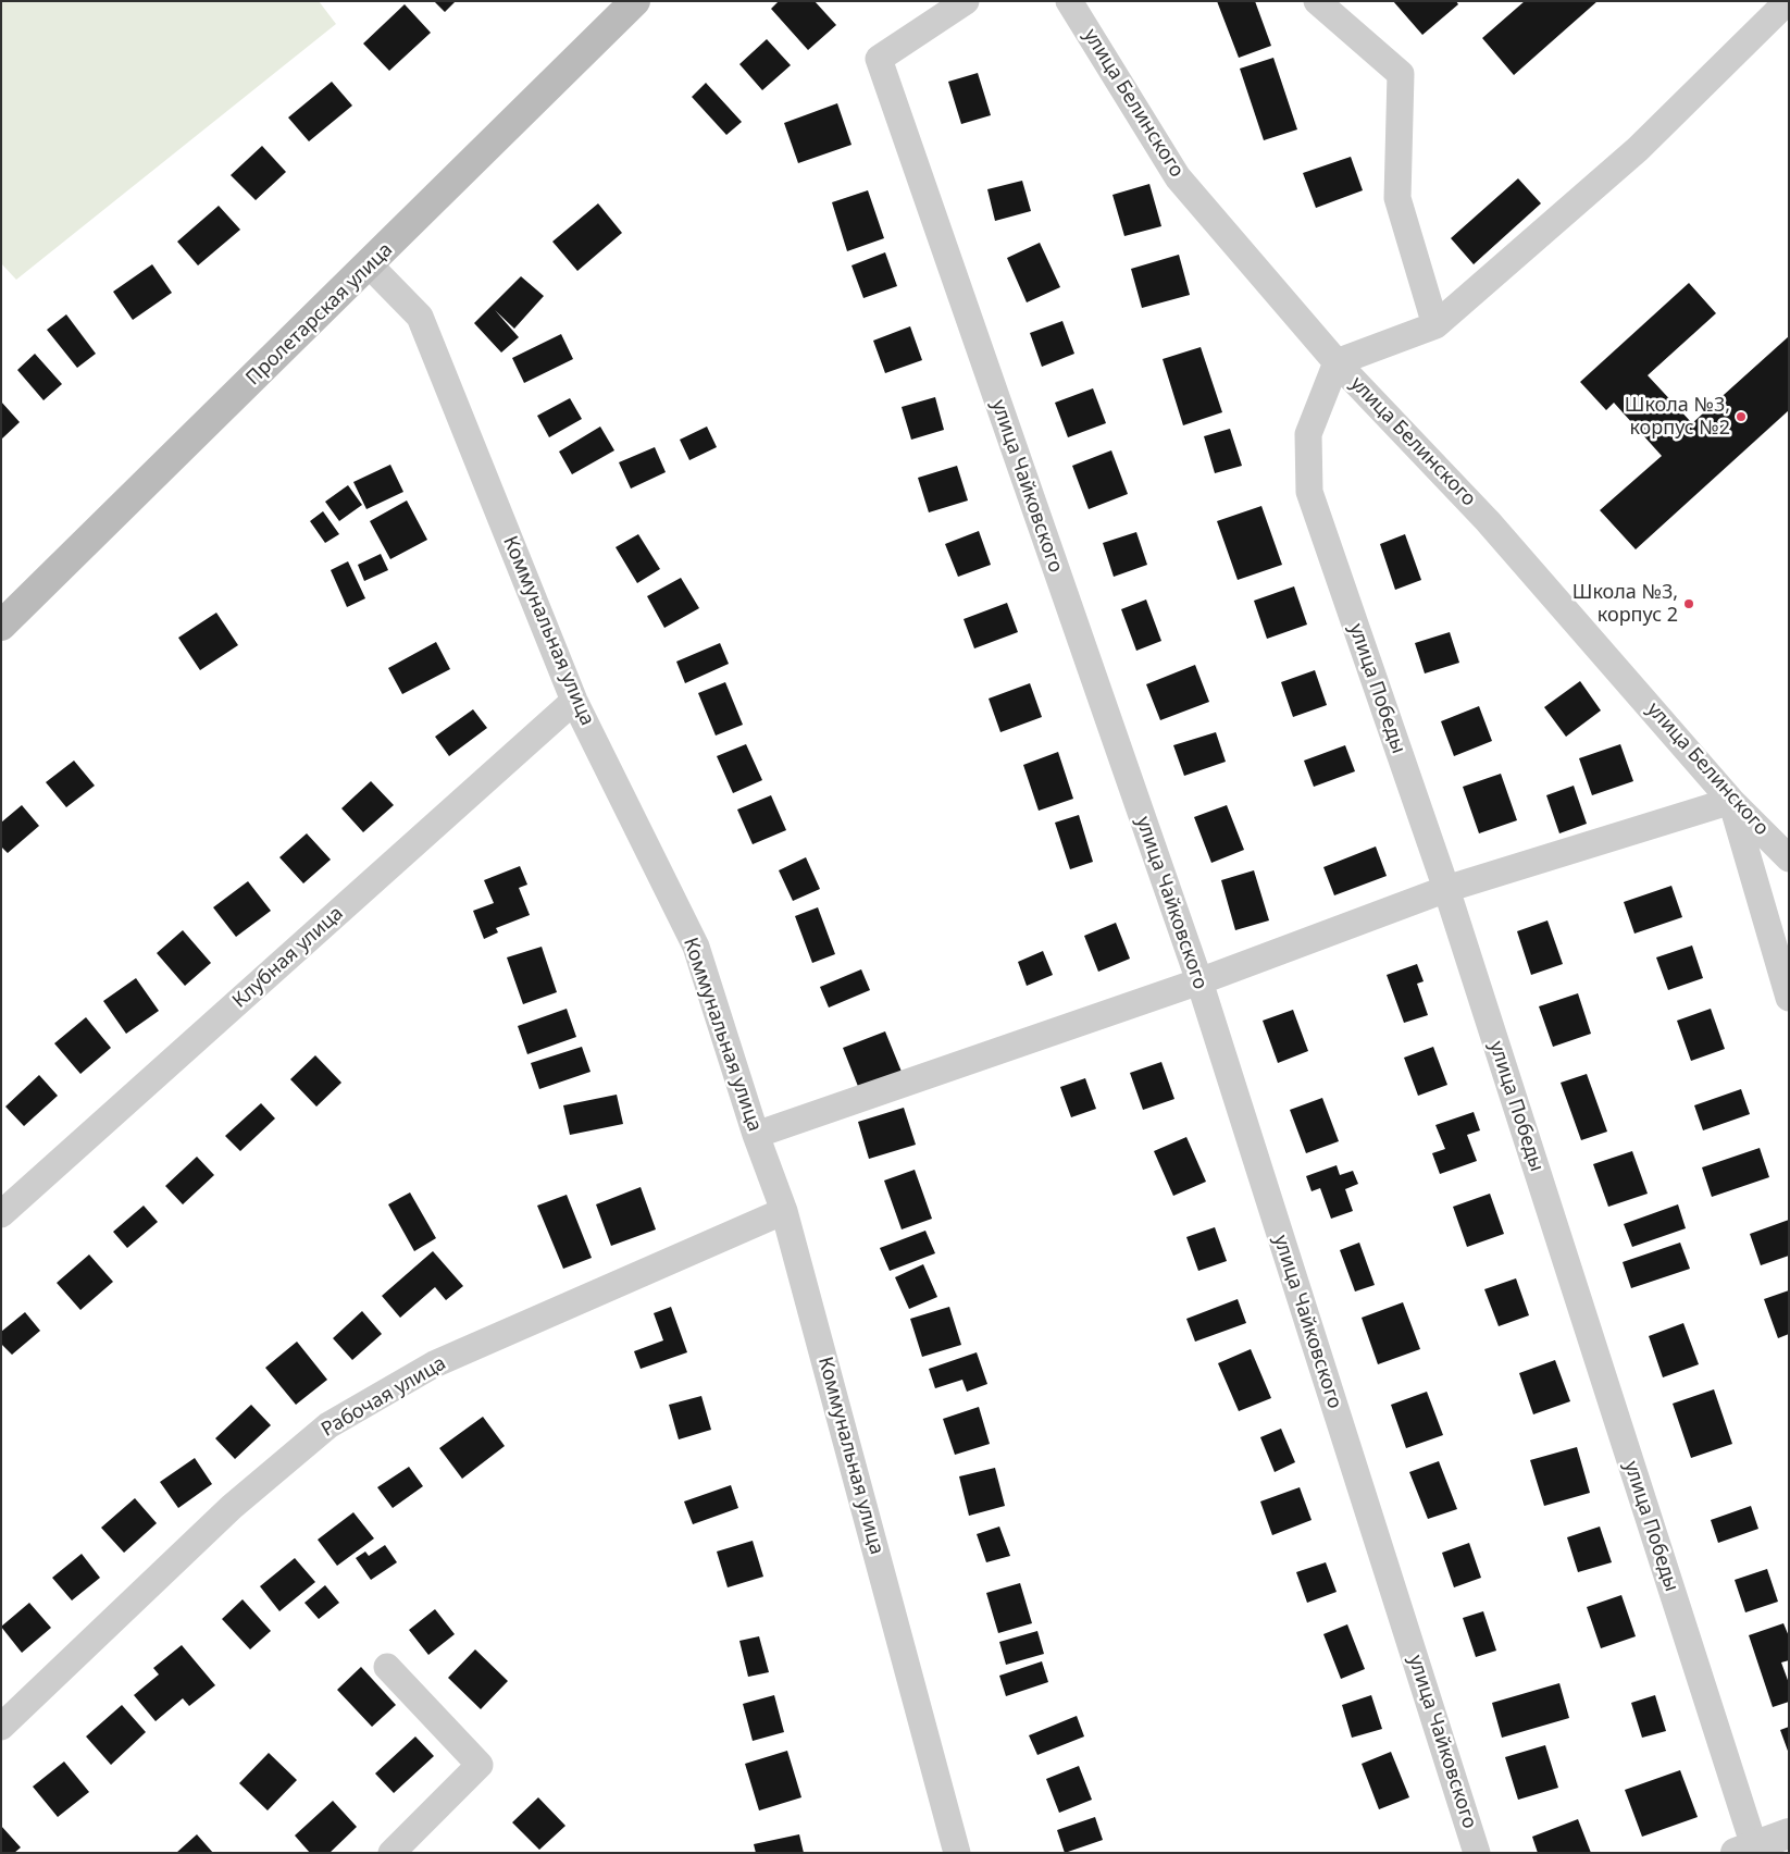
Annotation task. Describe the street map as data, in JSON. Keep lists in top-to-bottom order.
{
  "streets": {
    "main road": ["Пролетарская улица"],
    "street": [
      "улица Белинского",
      "улица Чайковского",
      "Коммунальная улица",
      "улица Победы",
      "Клубная улица",
      "Рабочая улица"
    ]
  },
  "crossings": [
    ["улица Белинского", "улица Победы"],
    ["Пролетарская улица", "Коммунальная улица"],
    ["Коммунальная улица", "Клубная улица"],
    ["Коммунальная улица", "Рабочая улица"]
  ],
  "places": ["Школа №3, корпус №2", "Школа №3, корпус 2"]
}
